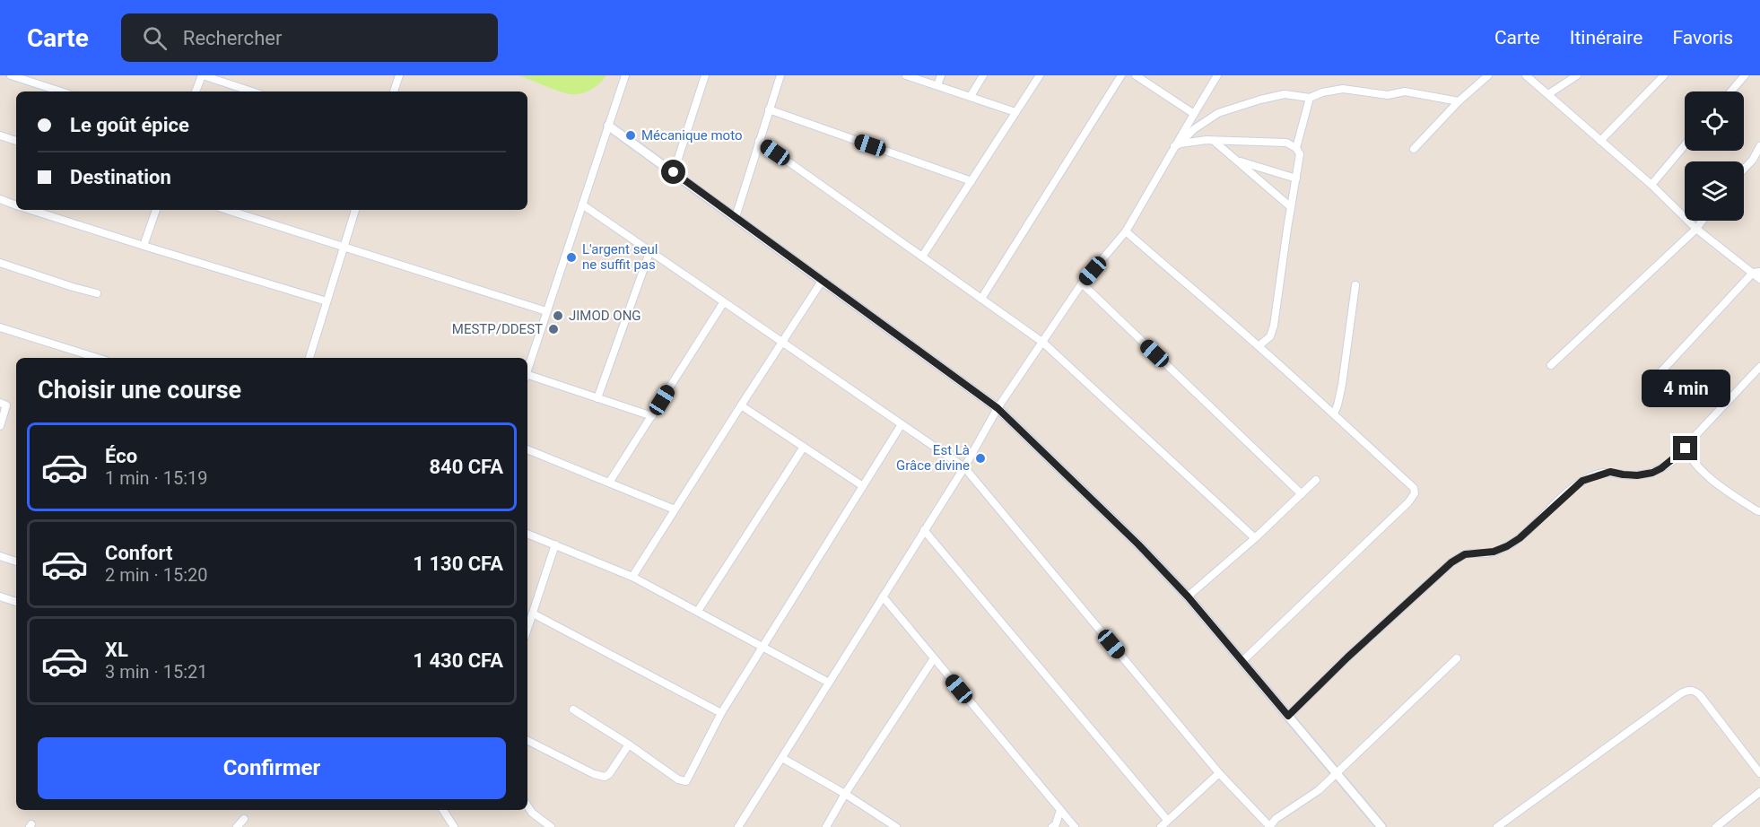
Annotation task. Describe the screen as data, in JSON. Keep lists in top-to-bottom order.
{
  "places": [
    "Mécanique moto",
    "L'argent seul ne suffit pas",
    "JIMOD ONG",
    "MESTP/DDEST",
    "Est Là Grâce divine"
  ],
  "page": {
    "header": "Carte",
    "search": "Rechercher",
    "nav": ["Carte", "Itinéraire", "Favoris"],
    "banner": ["Le goût épice", "Destination"],
    "heading": "Choisir une course",
    "bubble": "4 min",
    "list": [
      {
        "name": "Éco",
        "note": "1 min · 15:19",
        "value": "840 CFA"
      },
      {
        "name": "Confort",
        "note": "2 min · 15:20",
        "value": "1 130 CFA"
      },
      {
        "name": "XL",
        "note": "3 min · 15:21",
        "value": "1 430 CFA"
      }
    ],
    "buttons": "Confirmer"
  }
}
